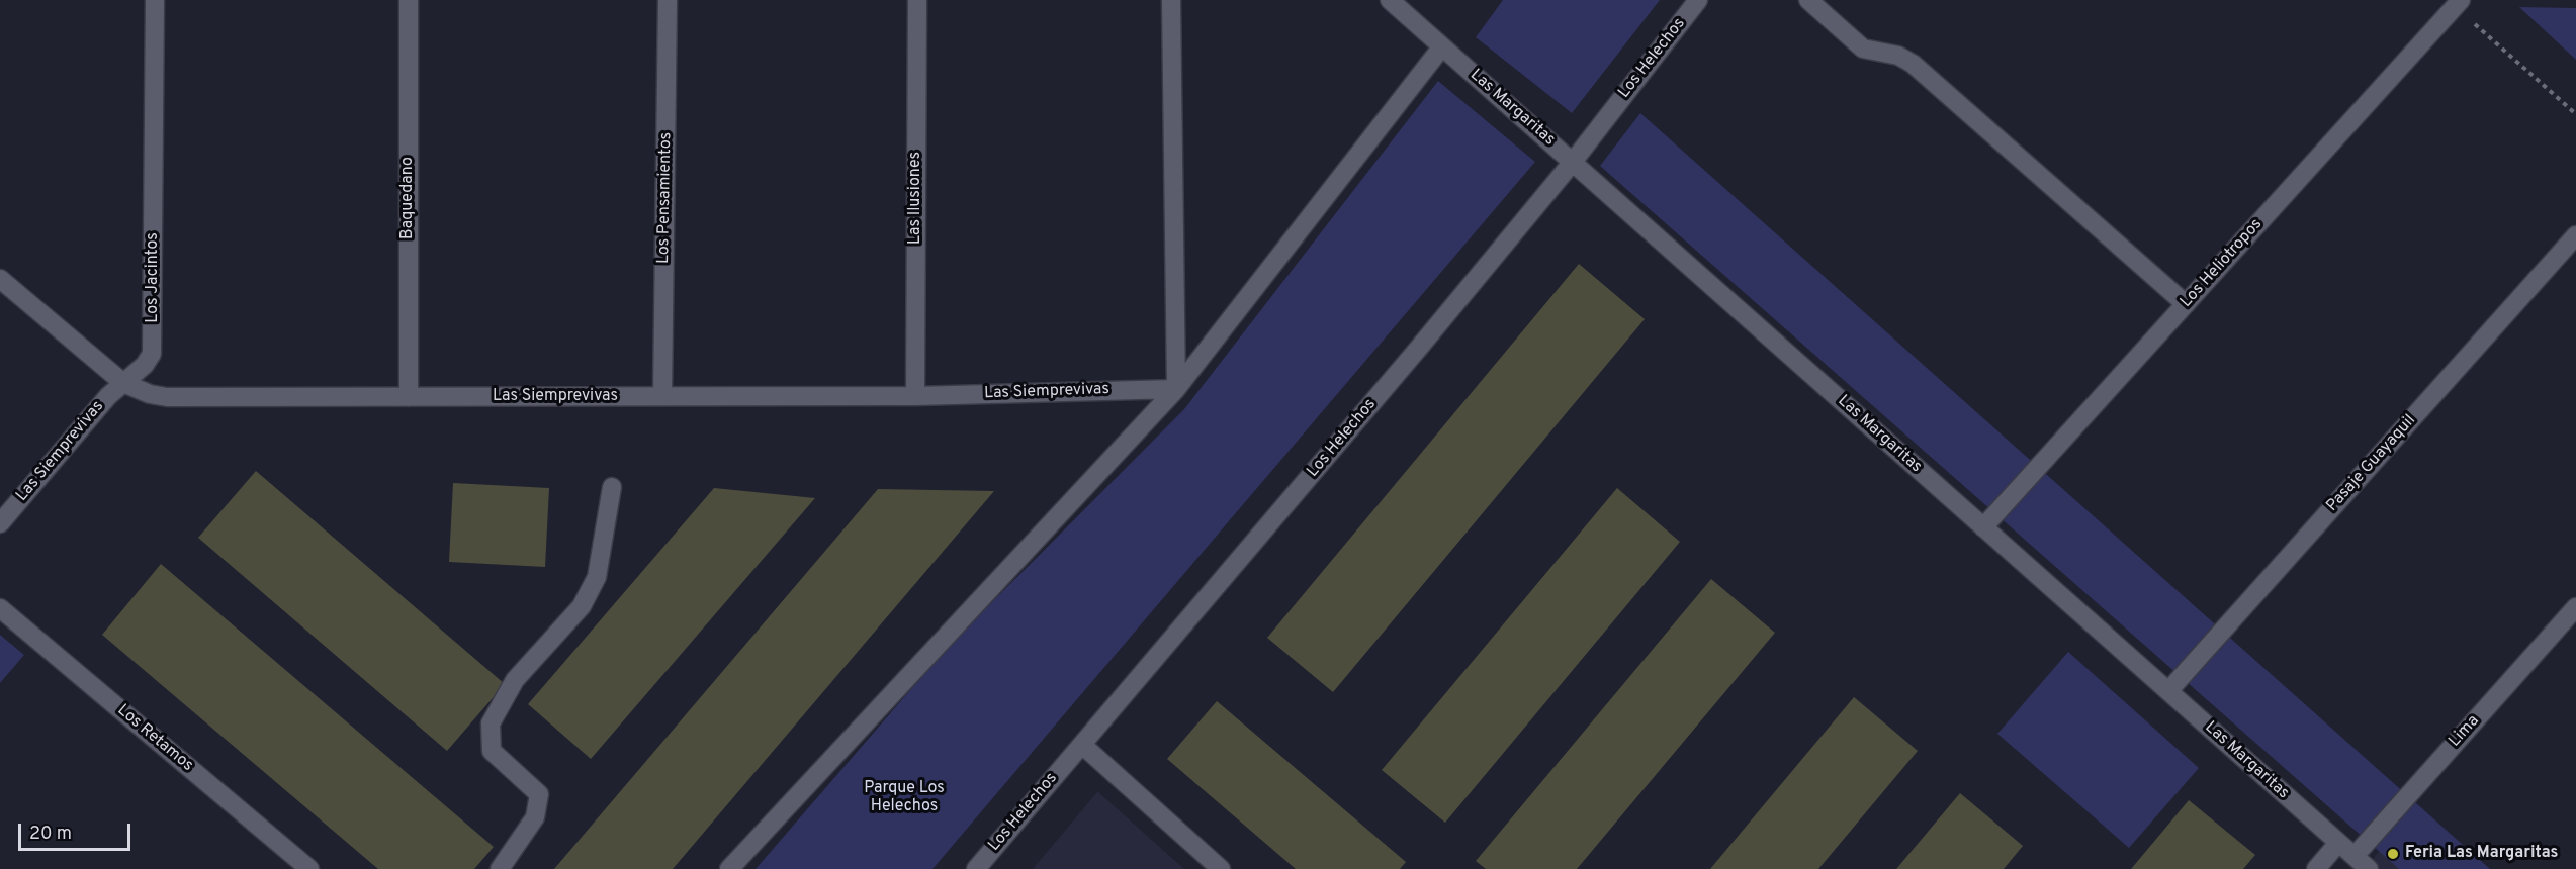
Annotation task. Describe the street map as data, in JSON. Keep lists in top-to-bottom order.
{
  "streets": {
    "street": [
      "Los Helechos",
      "Las Margaritas",
      "Baquedano",
      "Los Pensamientos",
      "Las Ilusiones",
      "Los Heliotropos",
      "Los Jacintos",
      "Las Siemprevivas",
      "Pasaje Guayaquil",
      "Lima",
      "Los Retamos"
    ]
  },
  "crossings": [
    ["Los Helechos", "Las Margaritas"],
    ["Las Margaritas", "Los Heliotropos"],
    ["Las Margaritas", "Pasaje Guayaquil"],
    ["Las Margaritas", "Lima"],
    ["Baquedano", "Las Siemprevivas"],
    ["Los Pensamientos", "Las Siemprevivas"],
    ["Las Ilusiones", "Las Siemprevivas"],
    ["Los Jacintos", "Las Siemprevivas"]
  ],
  "parks": ["Parque Los Helechos"],
  "places": ["Feria Las Margaritas"],
  "scale_bar": "20 m"
}
